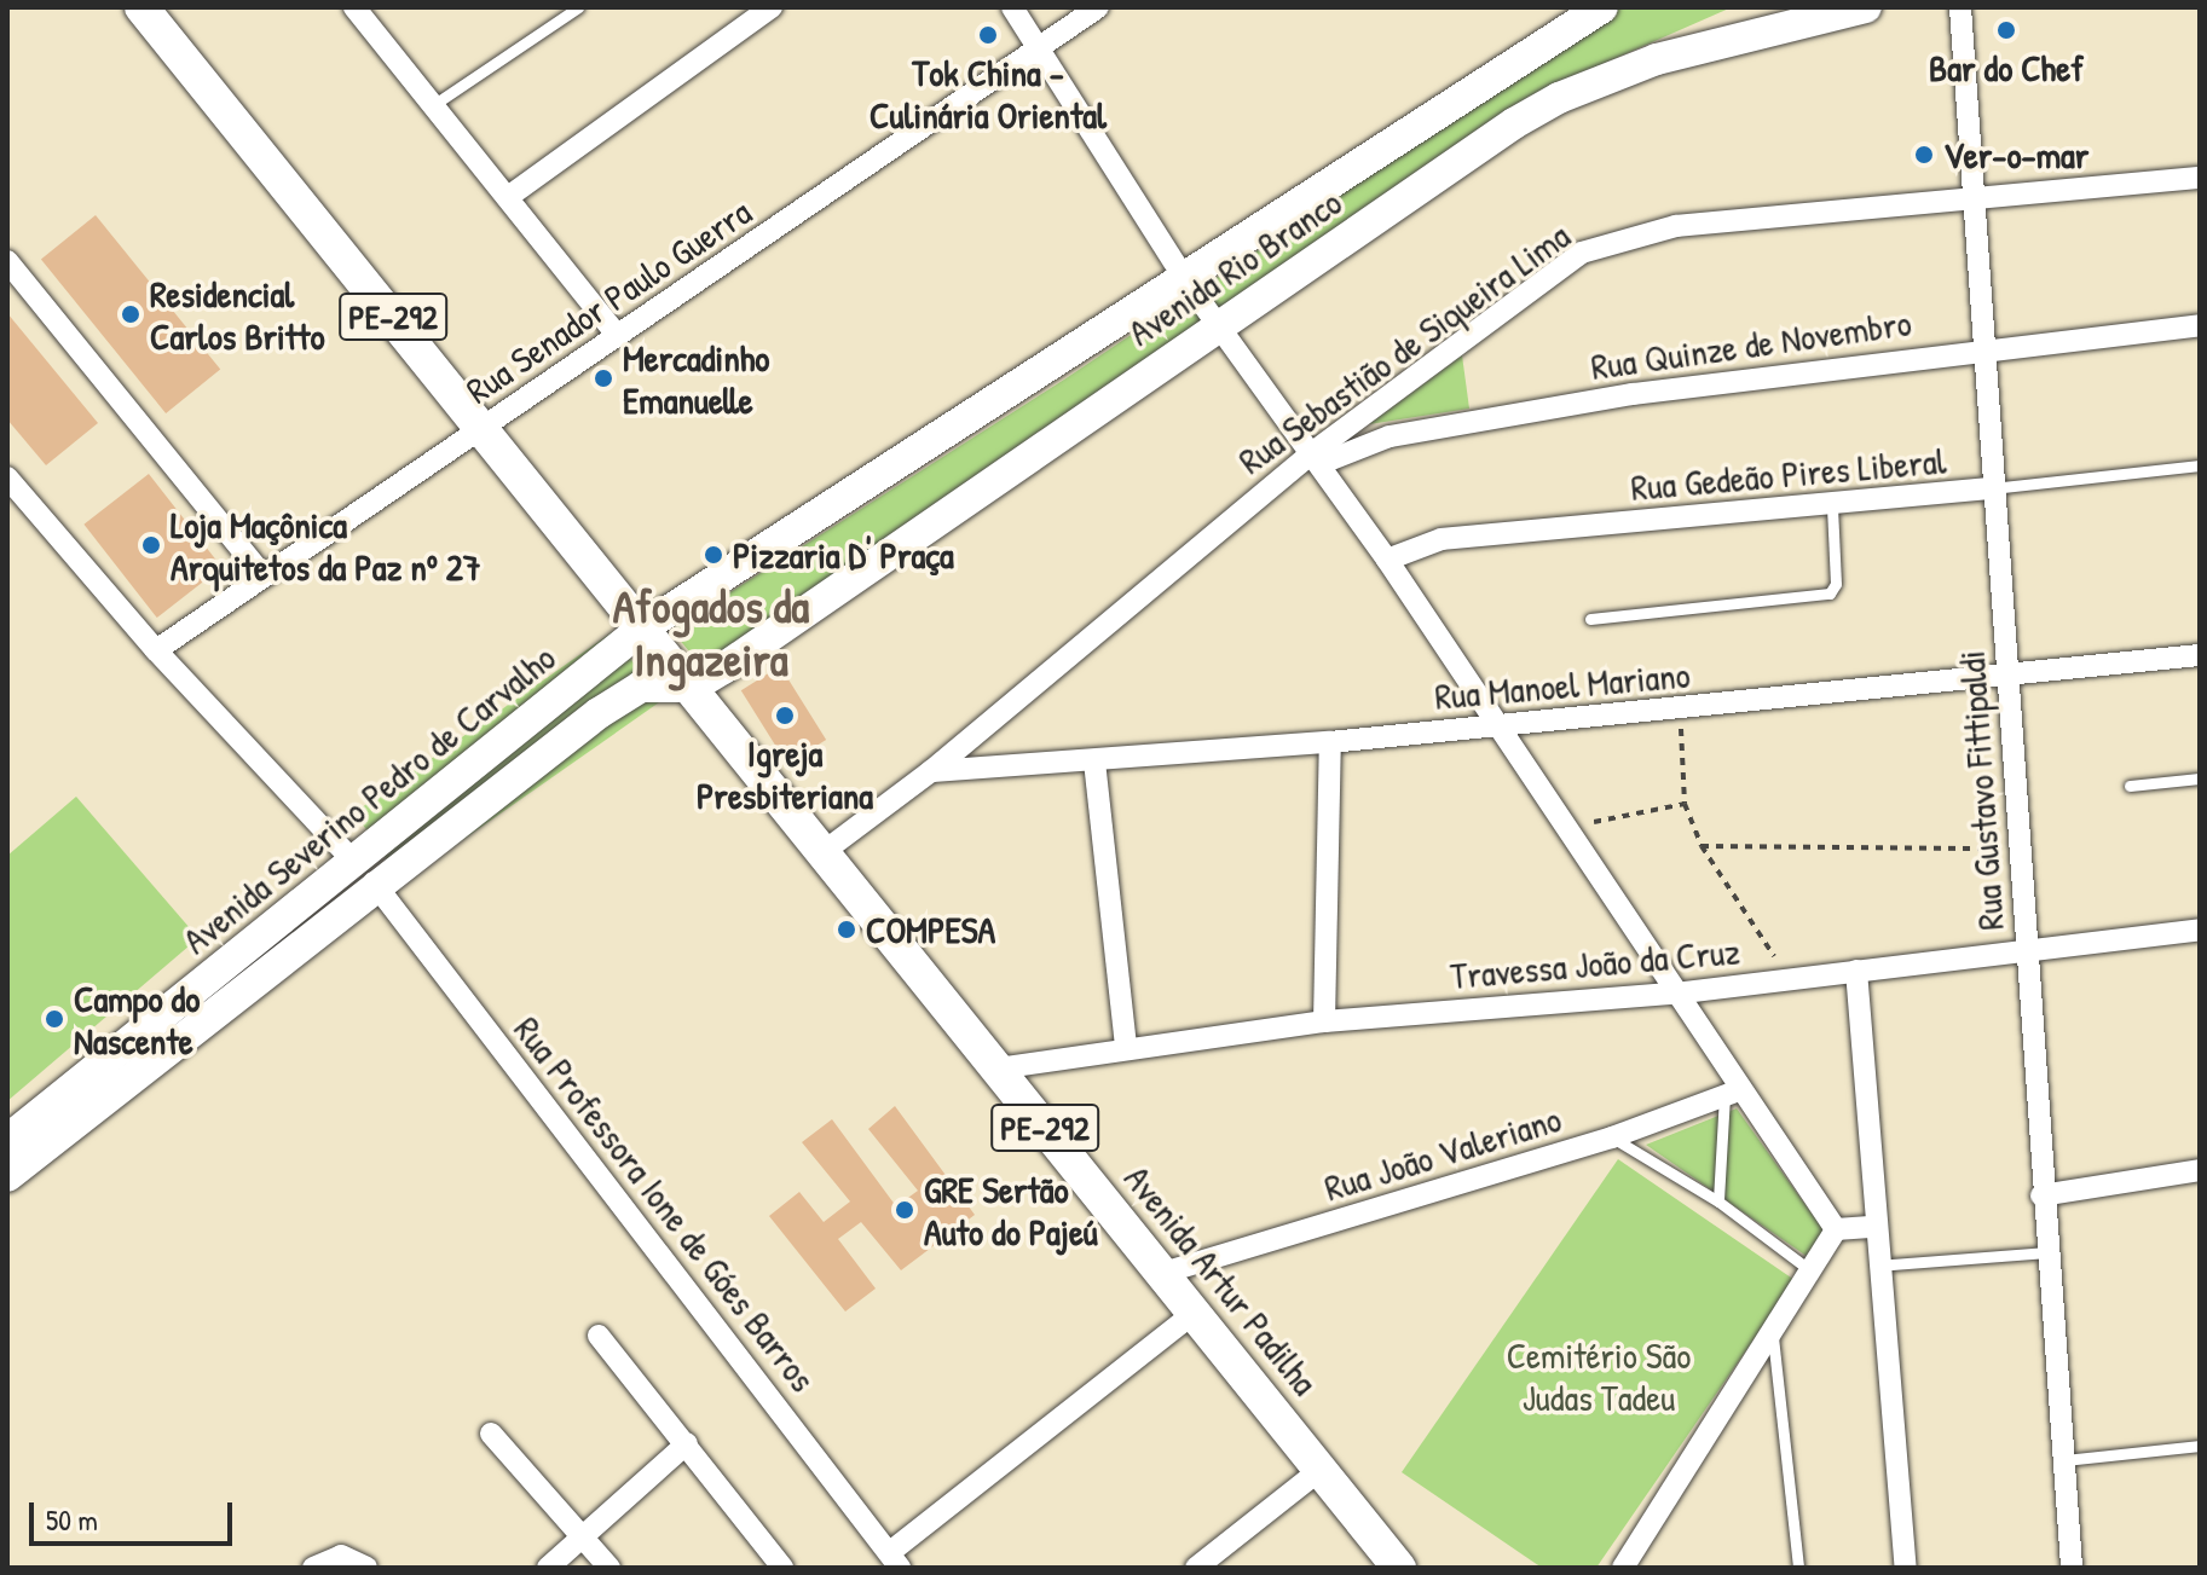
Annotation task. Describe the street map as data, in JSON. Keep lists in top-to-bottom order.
{
  "streets": {
    "main road": ["PE-292", "Avenida Artur Padilha"],
    "street": [
      "Avenida Rio Branco",
      "Rua Senador Paulo Guerra",
      "Rua Quinze de Novembro",
      "Rua Sebastião de Siqueira Lima",
      "Rua Gedeão Pires Liberal",
      "Rua Manoel Mariano",
      "Rua Gustavo Fittipaldi",
      "Avenida Severino Pedro de Carvalho",
      "Travessa João da Cruz",
      "Rua João Valeriano",
      "Rua Professora Ione de Góes Barros"
    ]
  },
  "crossings": [
    ["Avenida Rio Branco", "Avenida Severino Pedro de Carvalho"],
    ["Avenida Rio Branco", "Avenida Artur Padilha"],
    ["Rua Senador Paulo Guerra", "Rua Professora Ione de Góes Barros"],
    ["Rua Senador Paulo Guerra", "Avenida Artur Padilha"],
    ["Rua Quinze de Novembro", "Rua Sebastião de Siqueira Lima"],
    ["Rua Quinze de Novembro", "Rua Gustavo Fittipaldi"],
    ["Rua Sebastião de Siqueira Lima", "Rua Manoel Mariano"],
    ["Rua Sebastião de Siqueira Lima", "Rua Gustavo Fittipaldi"],
    ["Rua Sebastião de Siqueira Lima", "Avenida Artur Padilha"],
    ["Rua Gedeão Pires Liberal", "Rua Gustavo Fittipaldi"],
    ["Rua Manoel Mariano", "Rua Gustavo Fittipaldi"],
    ["Rua Gustavo Fittipaldi", "Travessa João da Cruz"],
    ["Avenida Severino Pedro de Carvalho", "Rua Professora Ione de Góes Barros"],
    ["Avenida Severino Pedro de Carvalho", "Avenida Artur Padilha"],
    ["Travessa João da Cruz", "Avenida Artur Padilha"],
    ["Rua João Valeriano", "Avenida Artur Padilha"]
  ],
  "districts": ["Afogados da Ingazeira"],
  "parks": ["Cemitério São Judas Tadeu"],
  "places": [
    "Bar do Chef",
    "Tok China - Culinária Oriental",
    "Ver-o-mar",
    "Residencial Carlos Britto",
    "Mercadinho Emanuelle",
    "Loja Maçônica Arquitetos da Paz nº 27",
    "Pizzaria D' Praça",
    "Igreja Presbiteriana",
    "COMPESA",
    "Campo do Nascente",
    "GRE Sertão Auto do Pajeú"
  ],
  "scale_bar": "50 m"
}
